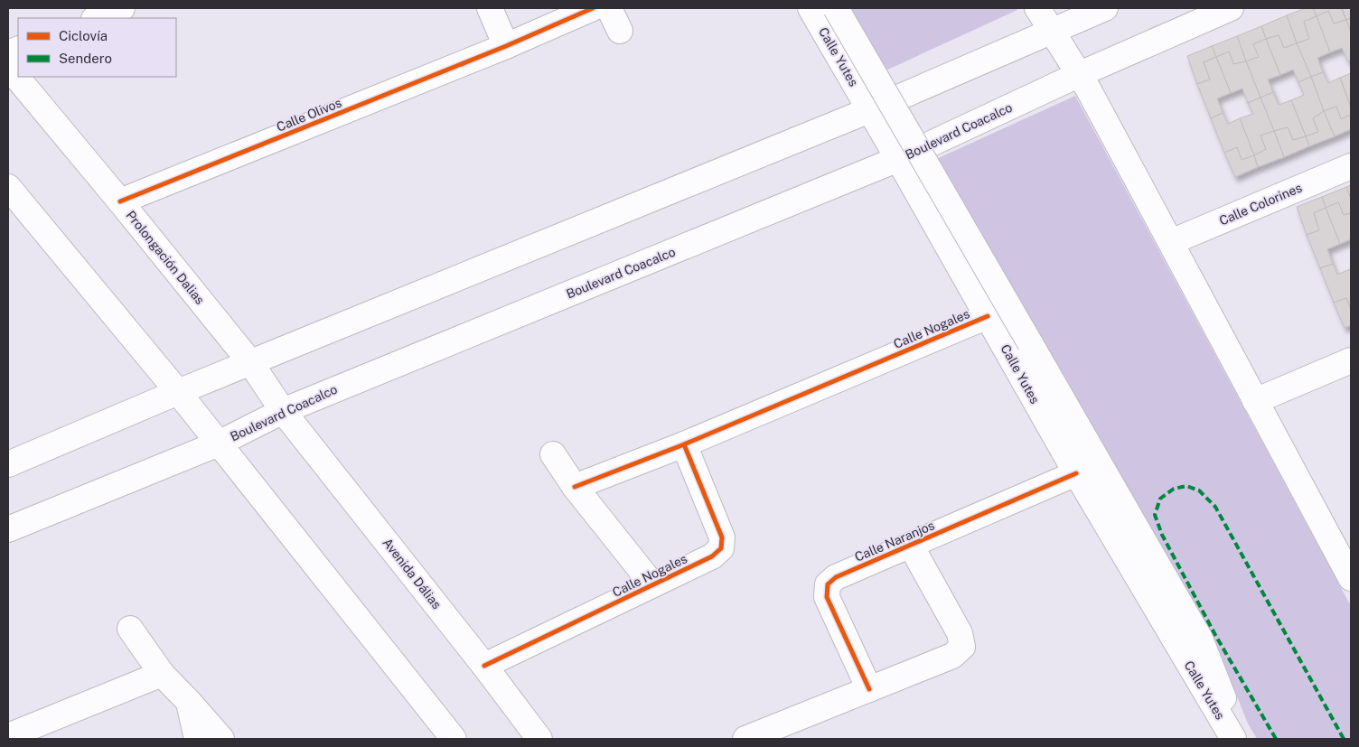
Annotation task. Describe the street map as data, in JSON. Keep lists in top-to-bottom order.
{
  "streets": {
    "main road": [
      "Calle Yutes",
      "Calle Olivos",
      "Boulevard Coacalco",
      "Calle Colorines",
      "Prolongación Dalias",
      "Calle Nogales",
      "Calle Naranjos",
      "Avenida Dálias"
    ]
  },
  "crossings": [
    ["Calle Yutes", "Boulevard Coacalco"],
    ["Calle Yutes", "Calle Nogales"],
    ["Calle Yutes", "Calle Naranjos"],
    ["Calle Olivos", "Prolongación Dalias"],
    ["Boulevard Coacalco", "Prolongación Dalias"],
    ["Boulevard Coacalco", "Avenida Dálias"],
    ["Prolongación Dalias", "Avenida Dálias"],
    ["Calle Nogales", "Avenida Dálias"]
  ],
  "legend": ["Ciclovía", "Sendero"]
}
